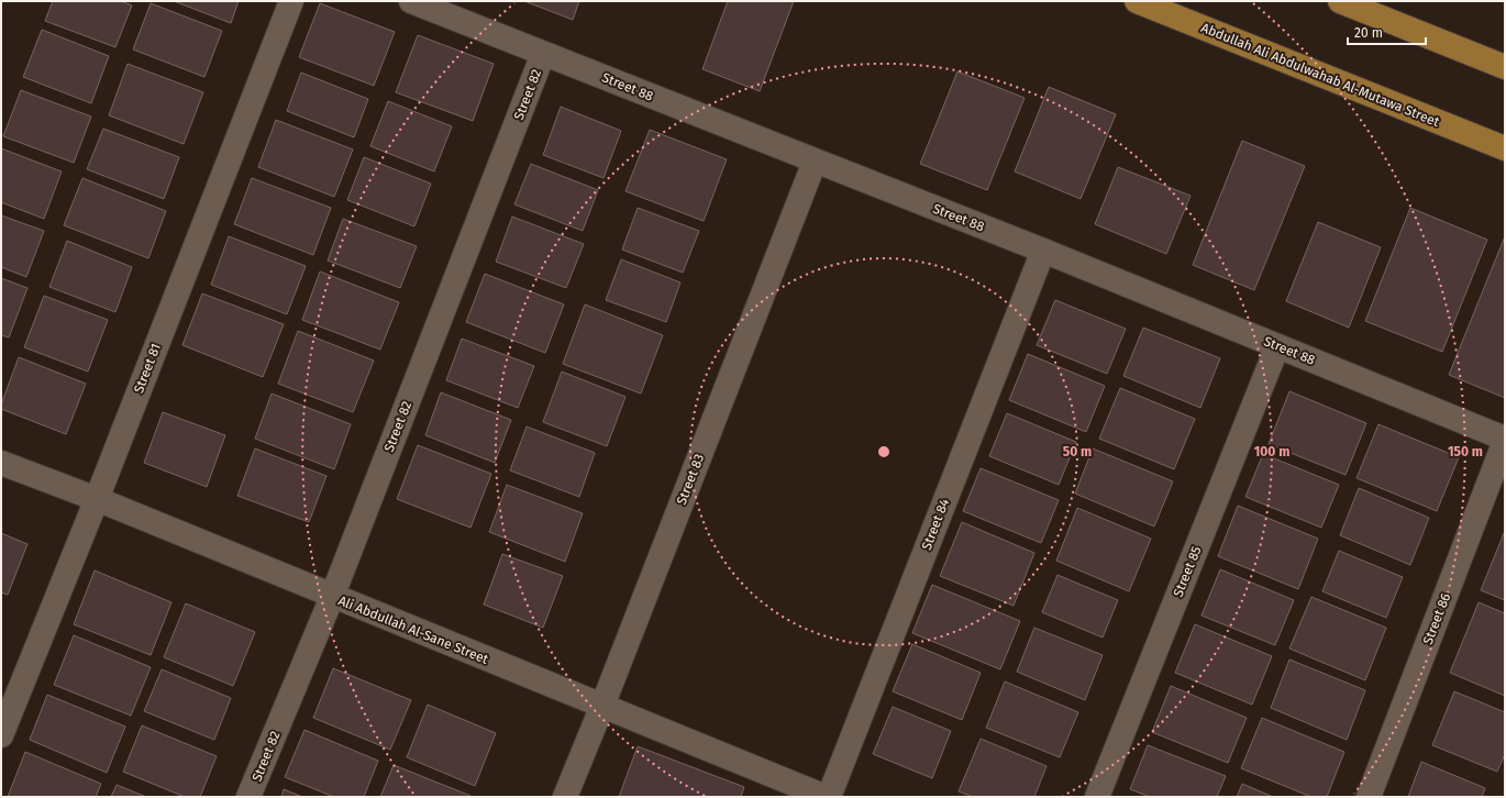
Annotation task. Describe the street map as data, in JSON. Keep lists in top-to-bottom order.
{
  "streets": {
    "main road": ["Abdullah Ali Abdulwahab Al-Mutawa Street"],
    "street": [
      "Street 88",
      "Street 82",
      "Street 81",
      "Street 83",
      "Street 84",
      "Street 85",
      "Street 86",
      "Ali Abdullah Al-Sane Street"
    ]
  },
  "crossings": [
    ["Street 88", "Street 82"],
    ["Street 88", "Street 83"],
    ["Street 88", "Street 84"],
    ["Street 88", "Street 85"],
    ["Street 88", "Street 86"],
    ["Street 82", "Ali Abdullah Al-Sane Street"],
    ["Street 81", "Ali Abdullah Al-Sane Street"],
    ["Street 83", "Ali Abdullah Al-Sane Street"],
    ["Street 84", "Ali Abdullah Al-Sane Street"]
  ],
  "scale_bar": "20 m",
  "rings": ["50 m", "100 m", "150 m"]
}
